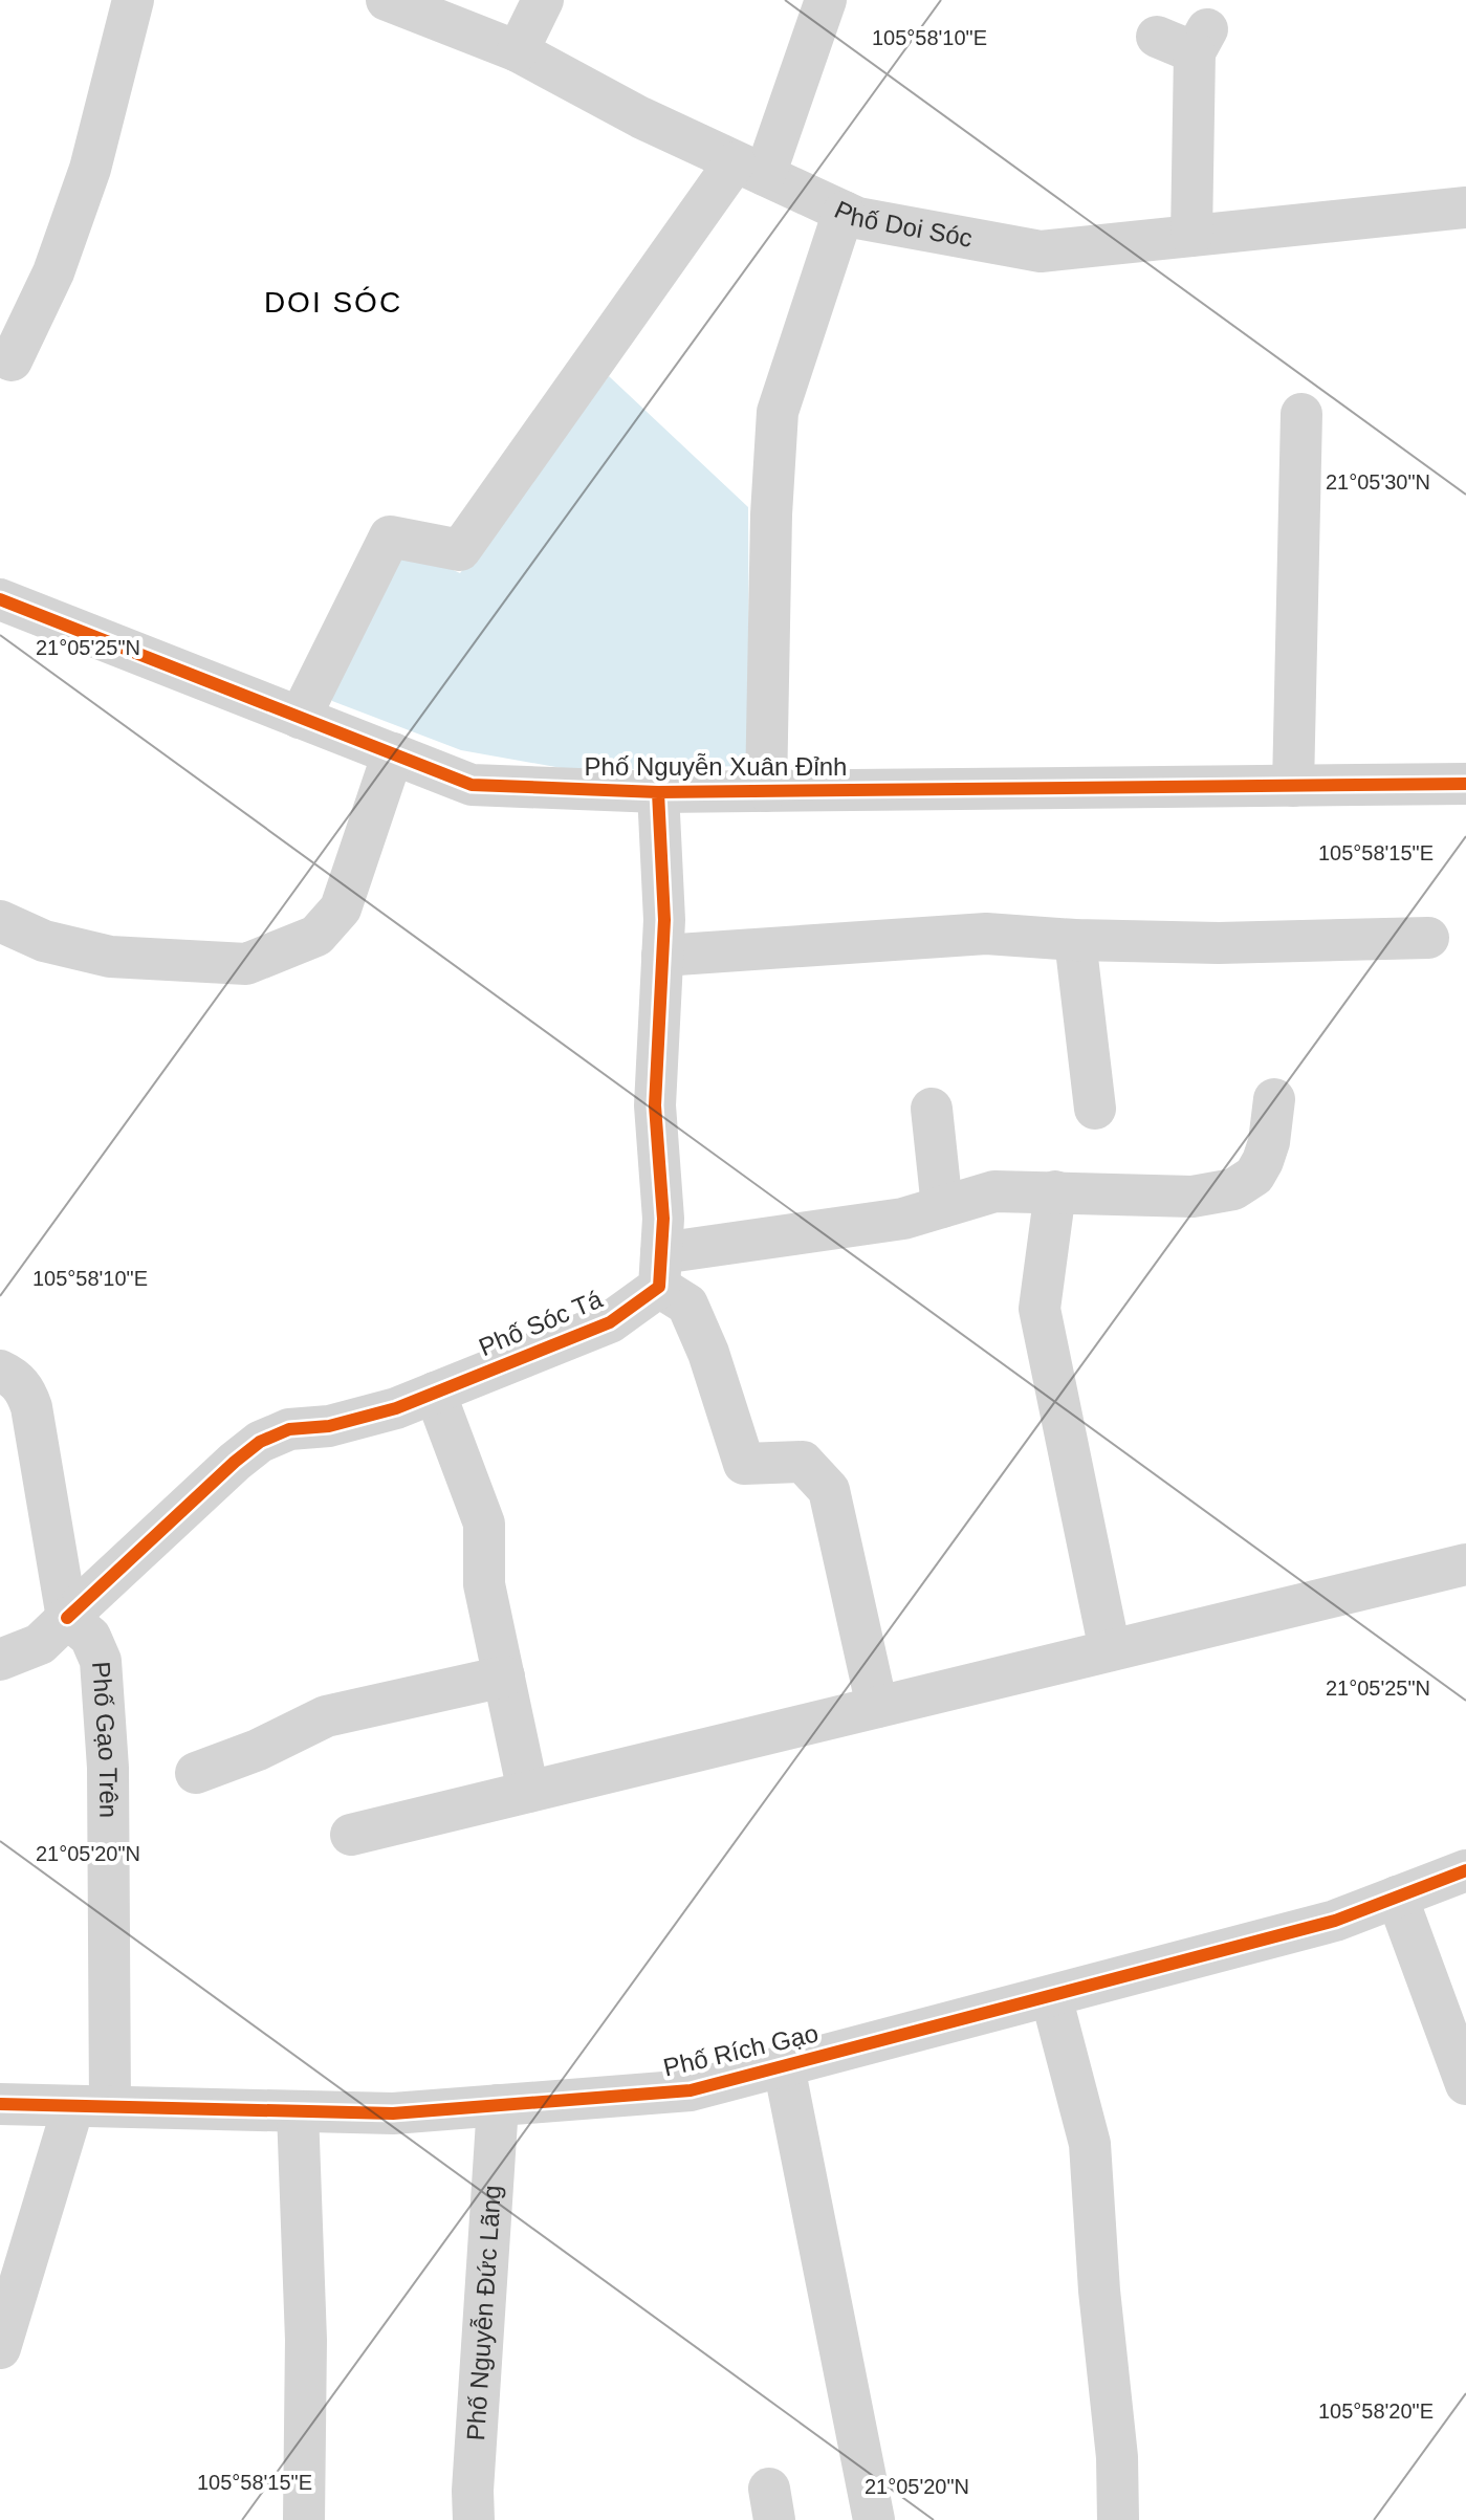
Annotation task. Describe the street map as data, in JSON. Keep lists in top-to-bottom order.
{
  "streets": {
    "street": [
      "Phố Doi Sóc",
      "Phố Nguyễn Xuân Đỉnh",
      "Phố Sóc Tá",
      "Phố Gạo Trên",
      "Phố Rích Gạo",
      "Phố Nguyễn Đức Lãng"
    ]
  },
  "crossings": [
    ["Phố Sóc Tá", "Phố Gạo Trên"],
    ["Phố Gạo Trên", "Phố Rích Gạo"],
    ["Phố Rích Gạo", "Phố Nguyễn Đức Lãng"]
  ],
  "districts": ["DOI SÓC"],
  "coordinates": [
    "105°58'10\"E",
    "21°05'30\"N",
    "21°05'25\"N",
    "105°58'15\"E",
    "21°05'20\"N",
    "105°58'20\"E"
  ]
}
